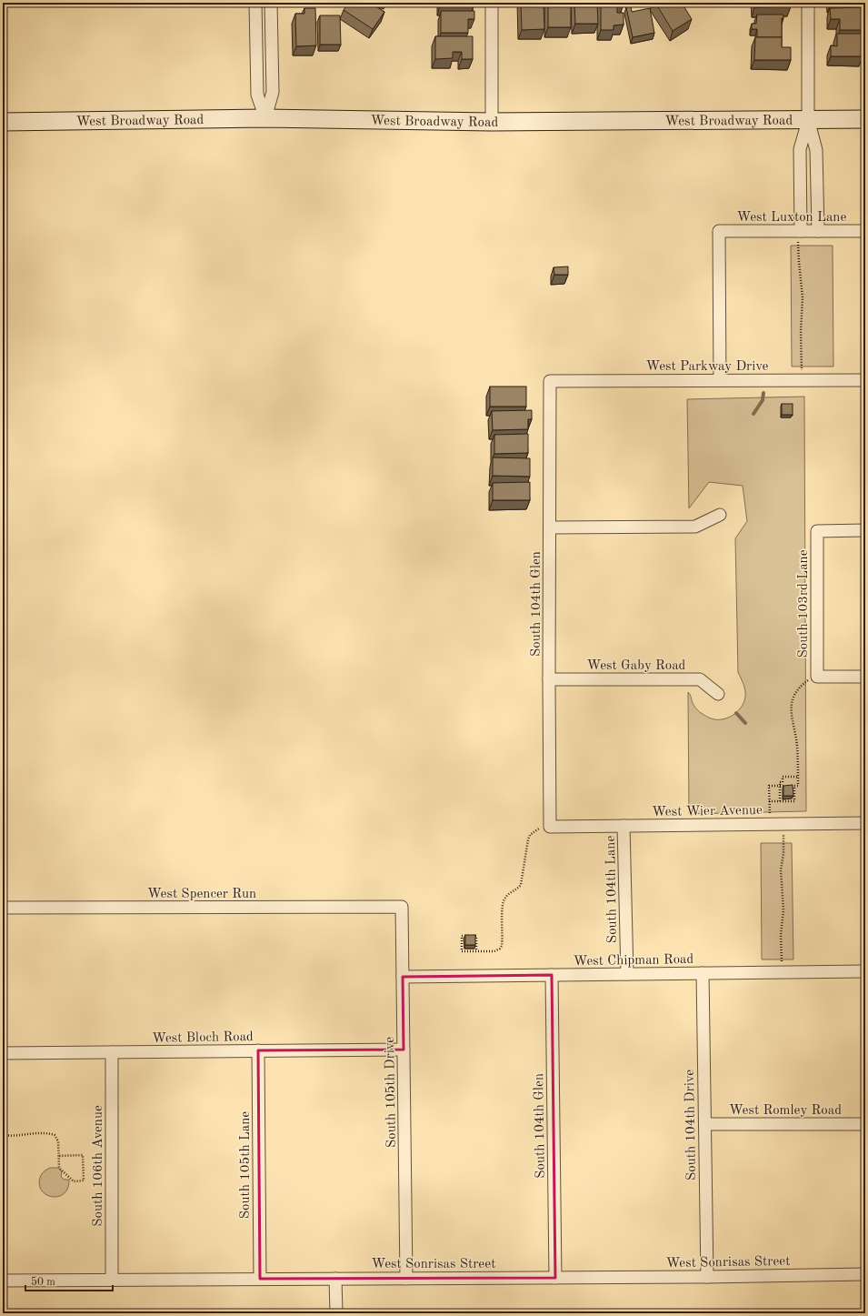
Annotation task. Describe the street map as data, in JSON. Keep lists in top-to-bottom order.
{
  "streets": {
    "main road": ["West Broadway Road"],
    "street": [
      "West Luxton Lane",
      "West Parkway Drive",
      "South 104th Glen",
      "South 103rd Lane",
      "West Gaby Road",
      "West Wier Avenue",
      "South 104th Lane",
      "West Spencer Run",
      "West Chipman Road",
      "West Bloch Road",
      "South 105th Drive",
      "West Romley Road",
      "South 104th Drive",
      "South 105th Lane",
      "South 106th Avenue",
      "West Sonrisas Street"
    ]
  },
  "crossings": [
    ["West Luxton Lane", "West Parkway Drive"],
    ["West Parkway Drive", "South 104th Glen"],
    ["South 104th Glen", "West Gaby Road"],
    ["South 104th Glen", "West Wier Avenue"],
    ["South 104th Glen", "West Chipman Road"],
    ["South 104th Glen", "West Sonrisas Street"],
    ["West Wier Avenue", "South 104th Lane"],
    ["South 104th Lane", "West Chipman Road"],
    ["West Spencer Run", "South 105th Drive"],
    ["West Chipman Road", "South 105th Drive"],
    ["West Chipman Road", "South 104th Drive"],
    ["West Bloch Road", "South 105th Drive"],
    ["West Bloch Road", "South 105th Lane"],
    ["West Bloch Road", "South 106th Avenue"],
    ["South 105th Drive", "West Sonrisas Street"],
    ["West Romley Road", "South 104th Drive"],
    ["South 104th Drive", "West Sonrisas Street"],
    ["South 105th Lane", "West Sonrisas Street"],
    ["South 106th Avenue", "West Sonrisas Street"]
  ],
  "scale_bar": "50 m"
}
